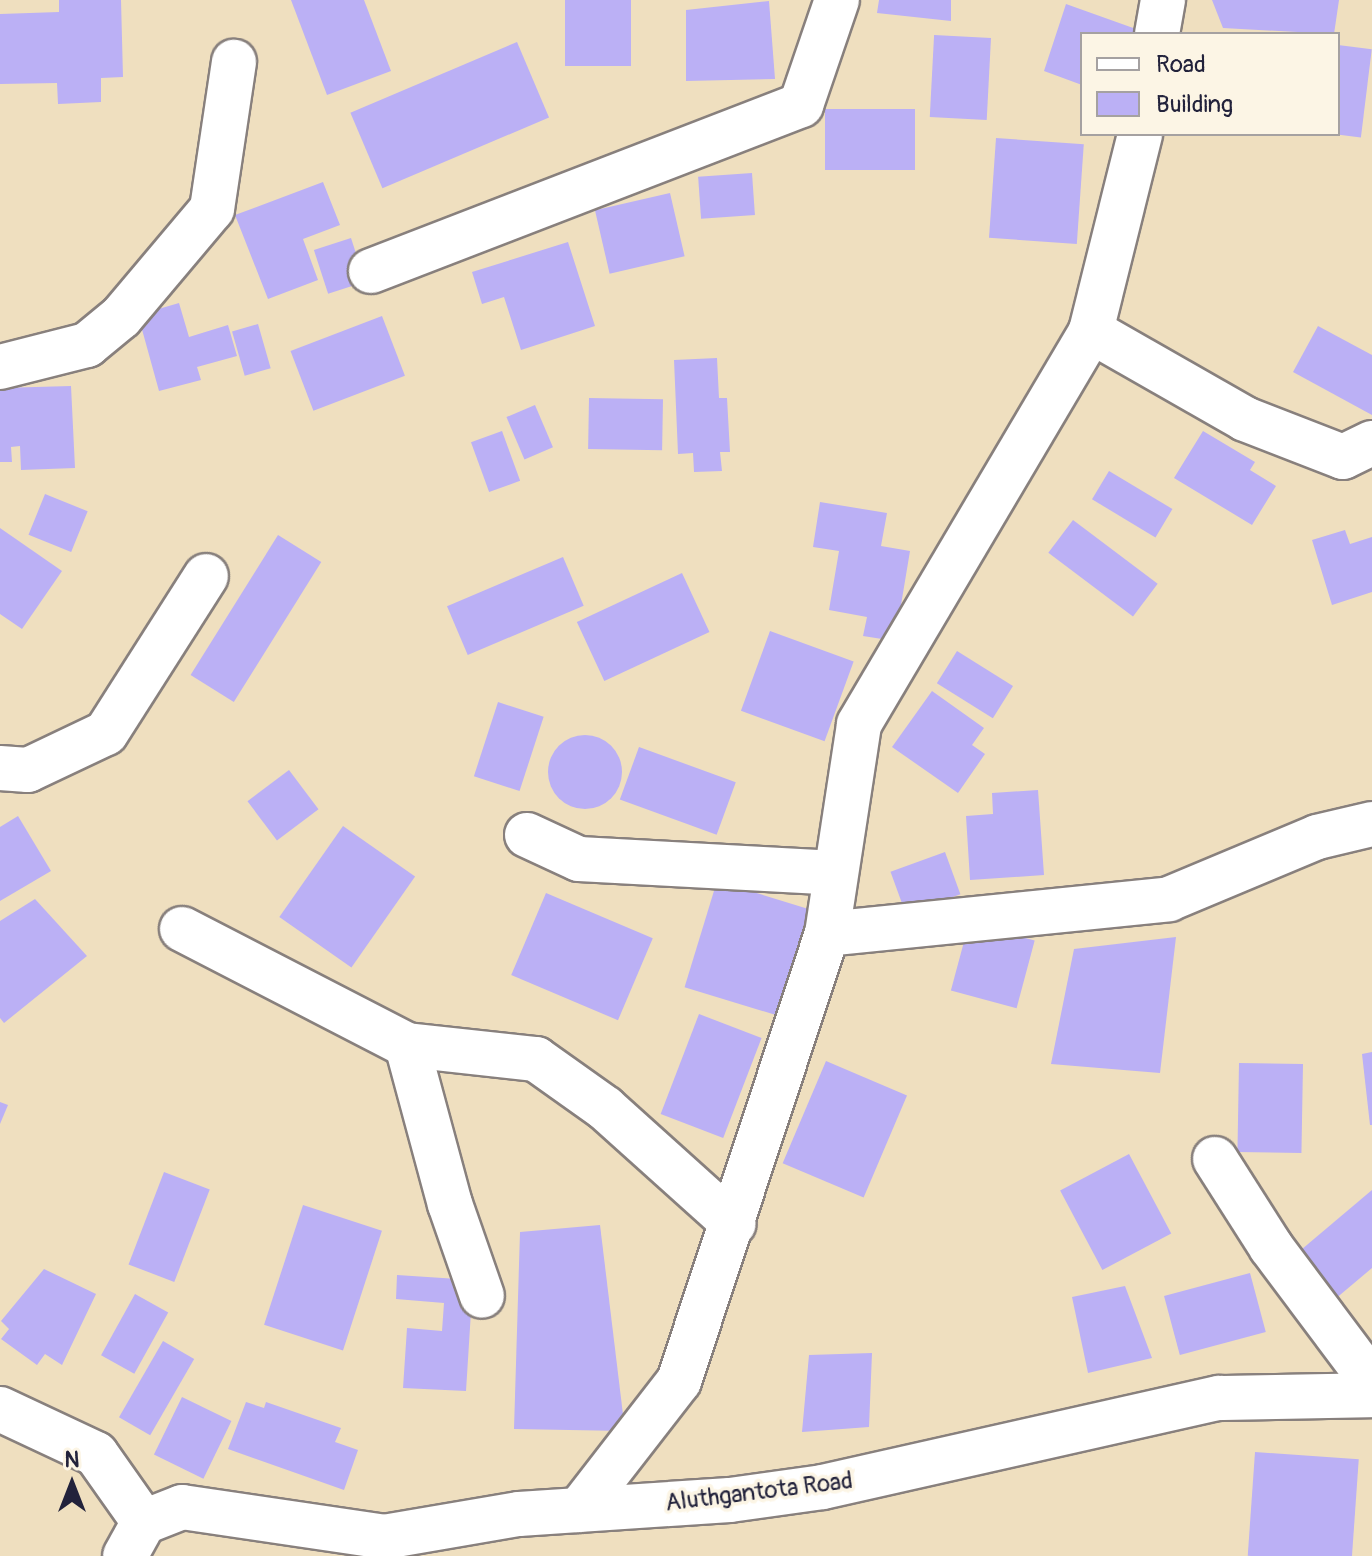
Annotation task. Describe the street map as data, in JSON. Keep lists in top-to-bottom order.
{
  "streets": {
    "street": ["Aluthgantota Road"]
  },
  "legend": ["Road", "Building"],
  "north": "top"
}
